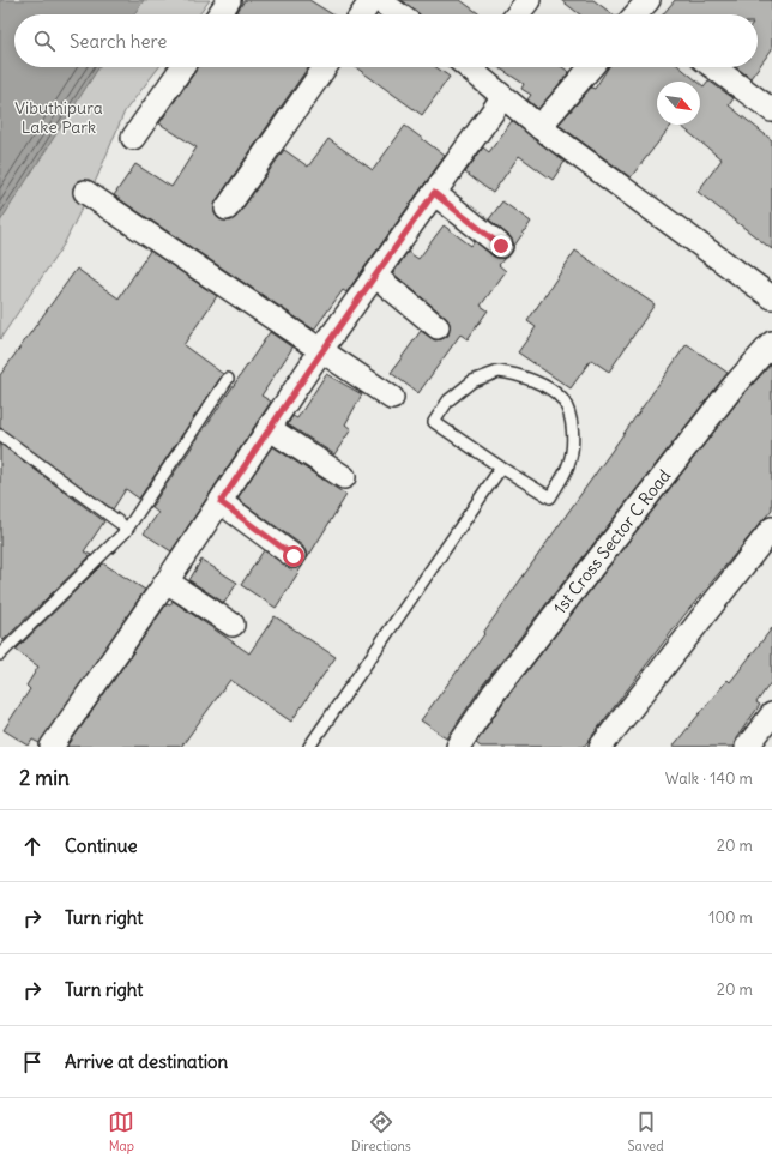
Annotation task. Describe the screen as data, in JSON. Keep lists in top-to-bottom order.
{
  "streets": {
    "street": ["1st Cross Sector C Road"]
  },
  "parks": ["Vibuthipura Lake Park"],
  "north": "bottom right",
  "page": {
    "search": "Search here",
    "heading": ["2 min", "Walk · 140 m"],
    "list": [
      ["Continue", "20 m"],
      ["Turn right", "100 m"],
      ["Turn right", "20 m"],
      "Arrive at destination"
    ],
    "nav": ["Map", "Directions", "Saved"]
  }
}
